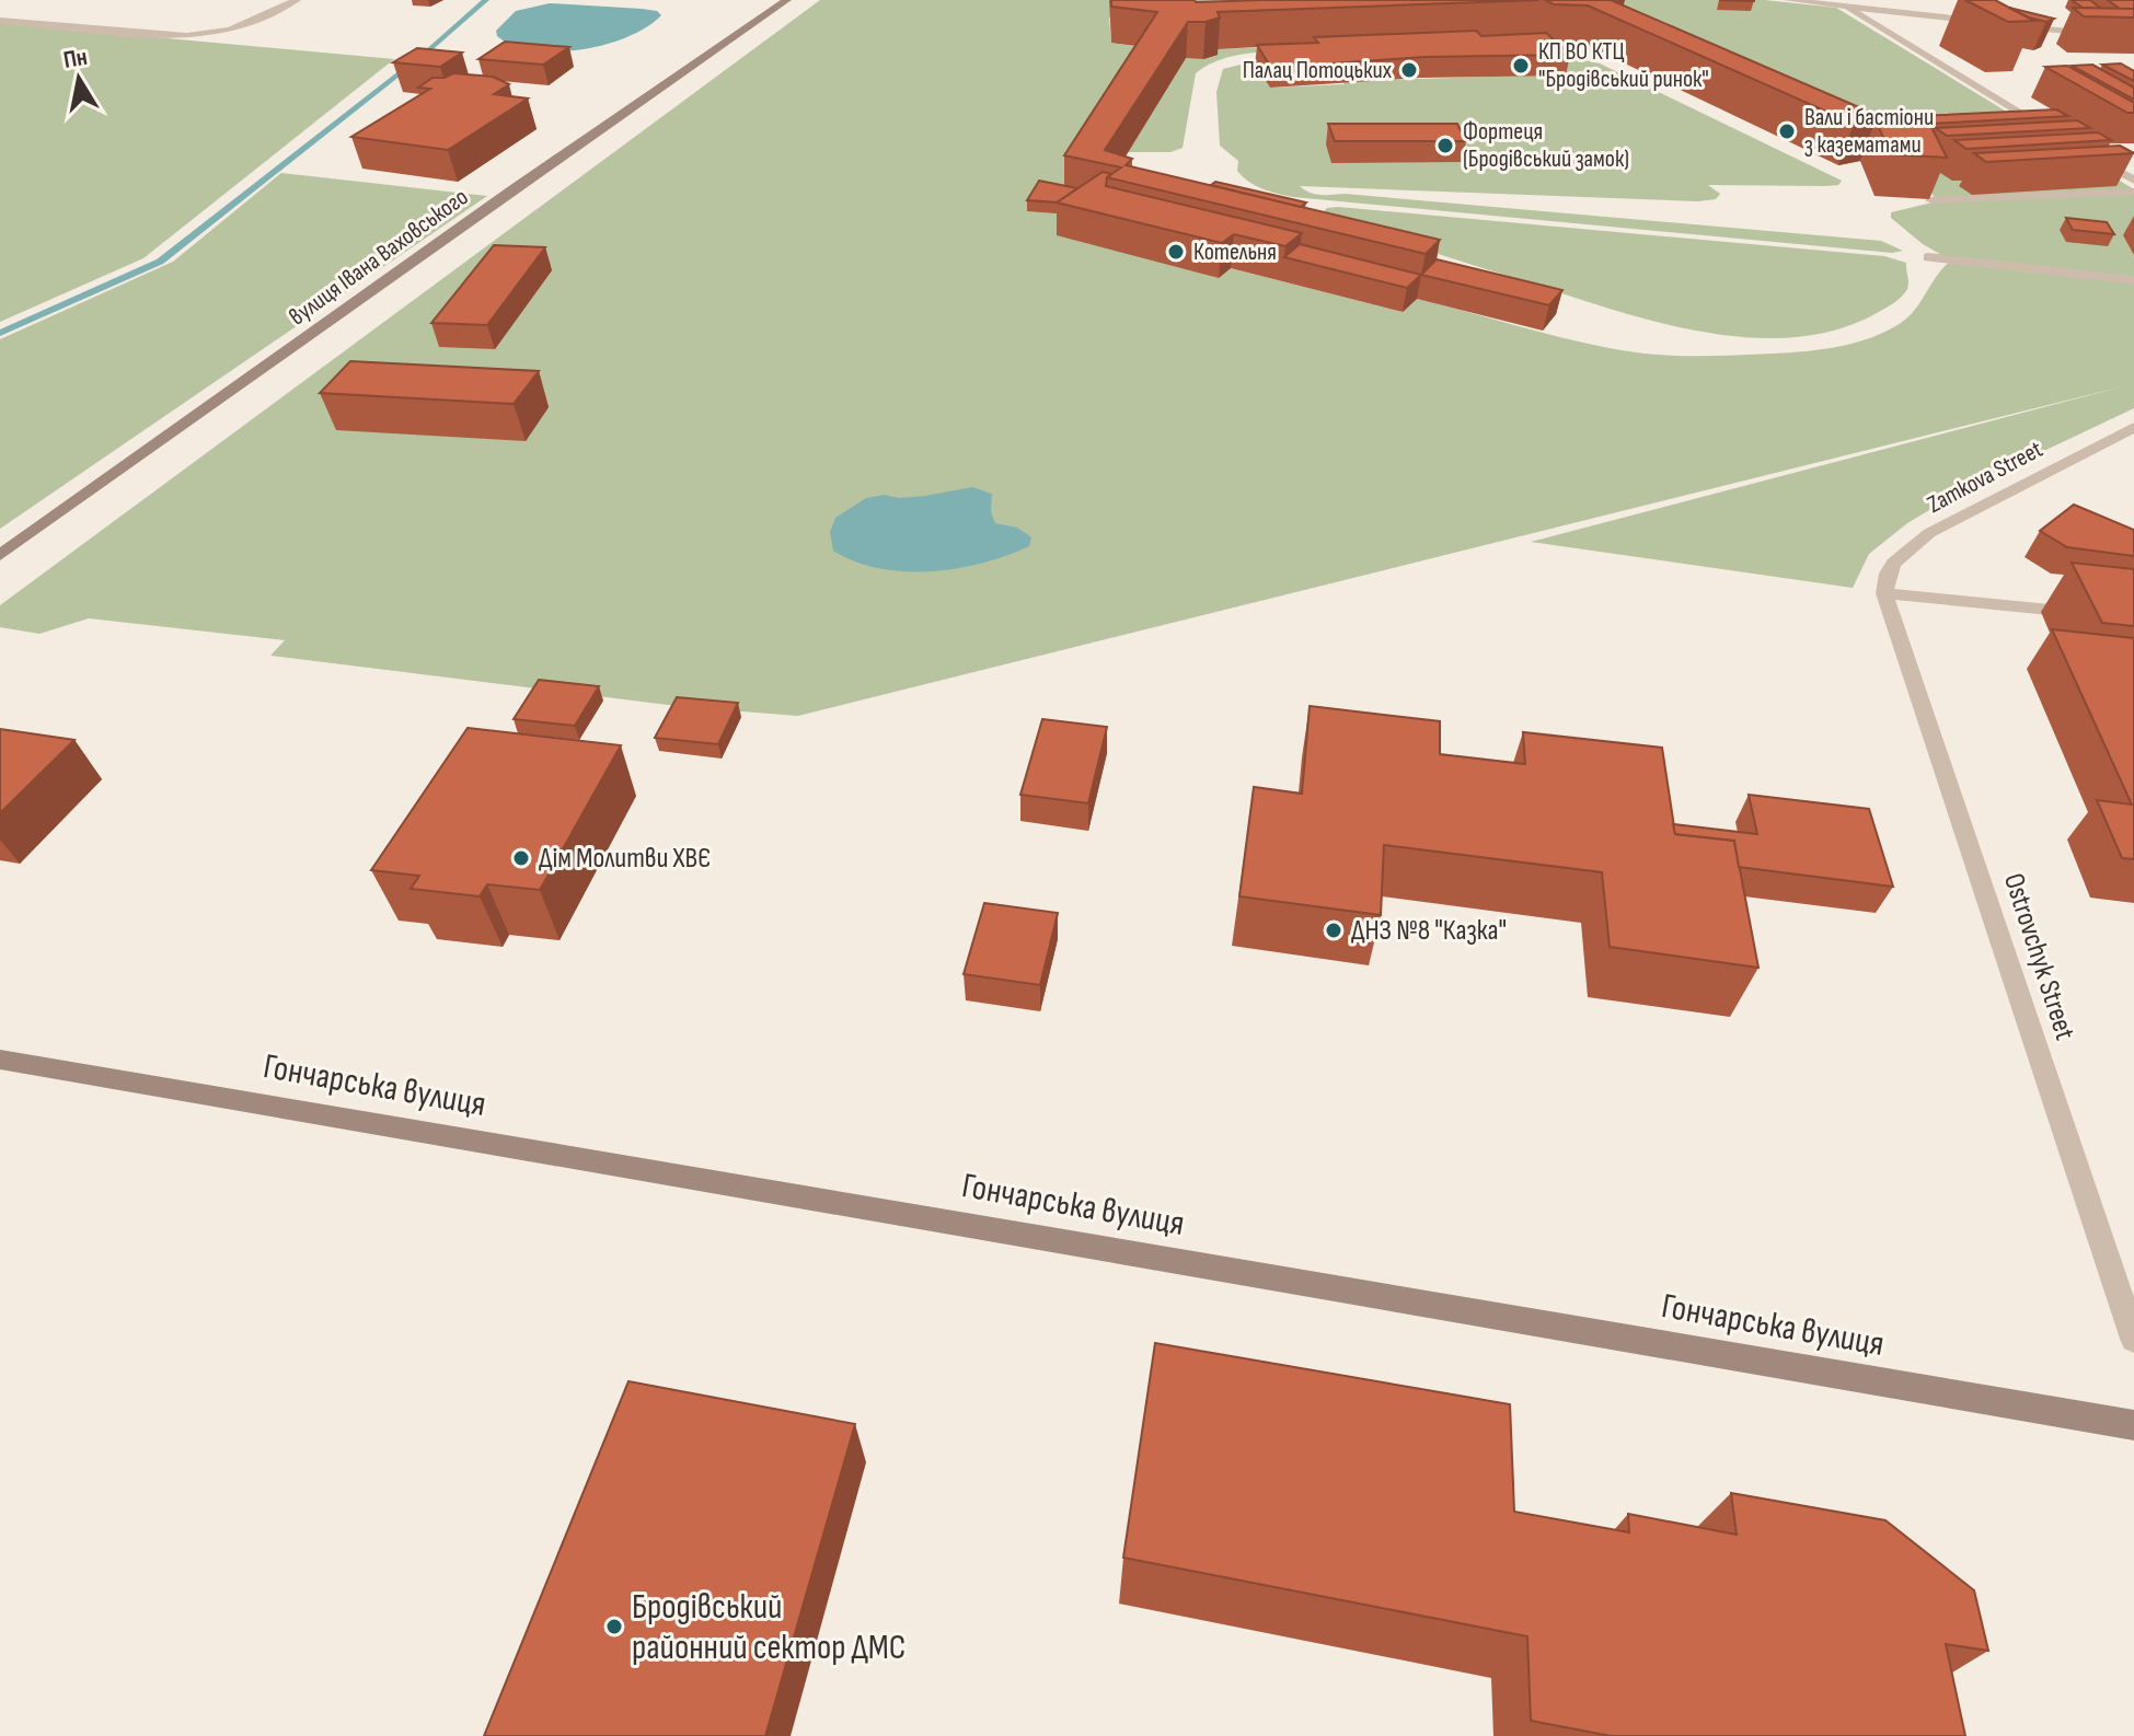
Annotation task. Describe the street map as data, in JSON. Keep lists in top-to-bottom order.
{
  "streets": {
    "main road": ["вулиця Івана Ваховського", "Гончарська вулиця"],
    "street": ["Zamkova Street", "Ostrovchyk Street"]
  },
  "crossings": [
    ["Zamkova Street", "Ostrovchyk Street"]
  ],
  "places": [
    "КП ВО КТЦ \"Бродівський ринок\"",
    "Палац Потоцьких",
    "Вали і бастіони з казематами",
    "Фортеця (Бродівський замок)",
    "Котельня",
    "Дім Молитви ХВЄ",
    "ДНЗ №8 \"Казка\"",
    "Бродівський районний сектор ДМС"
  ],
  "north": "top"
}
